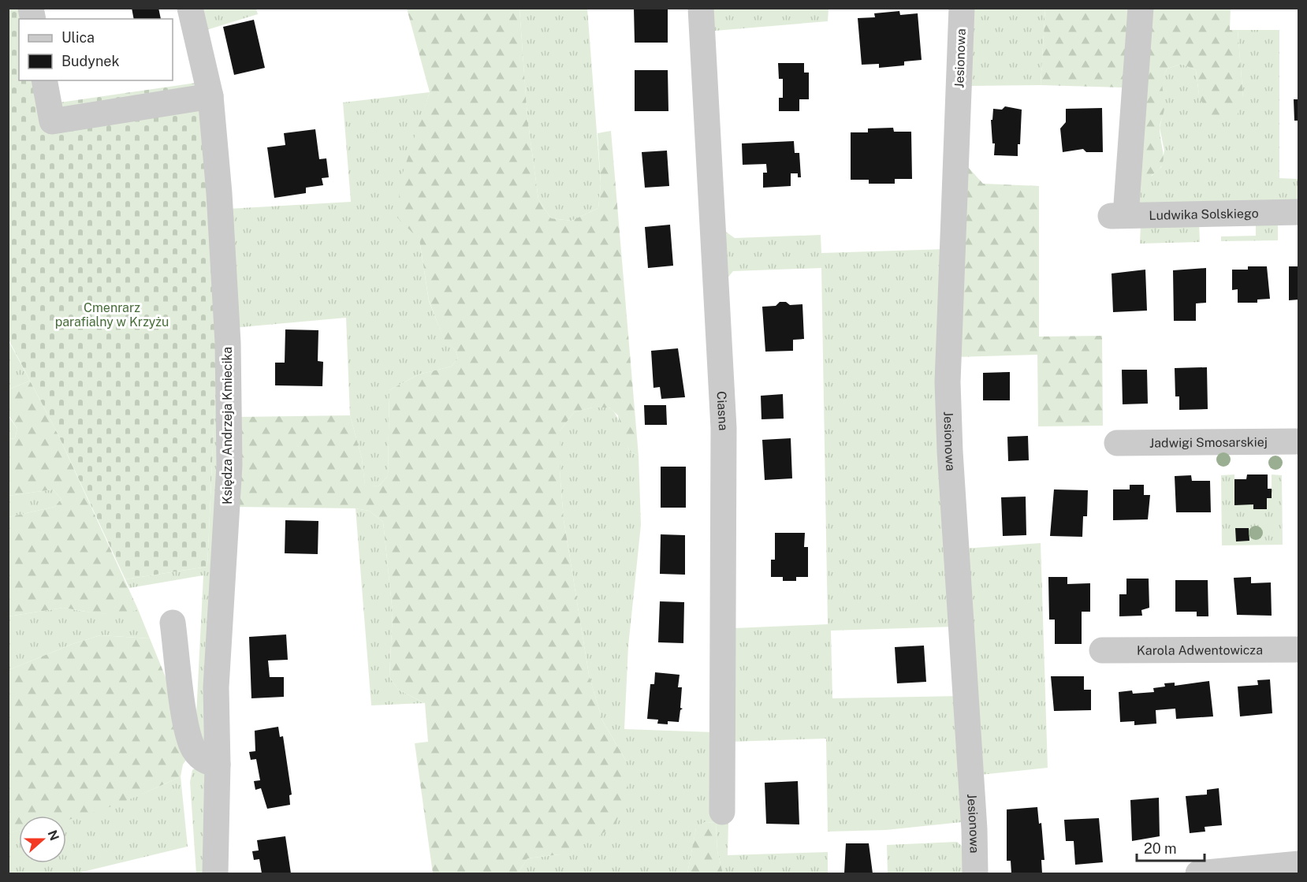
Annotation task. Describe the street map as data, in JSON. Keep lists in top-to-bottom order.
{
  "streets": {
    "street": [
      "Jesionowa",
      "Ludwika Solskiego",
      "Ciasna",
      "Księdza Andrzeja Kmiecika",
      "Jadwigi Smosarskiej",
      "Karola Adwentowicza"
    ]
  },
  "parks": ["Cmenrarz parafialny w Krzyżu"],
  "legend": ["Ulica", "Budynek"],
  "scale_bar": "20 m",
  "north": "right"
}
